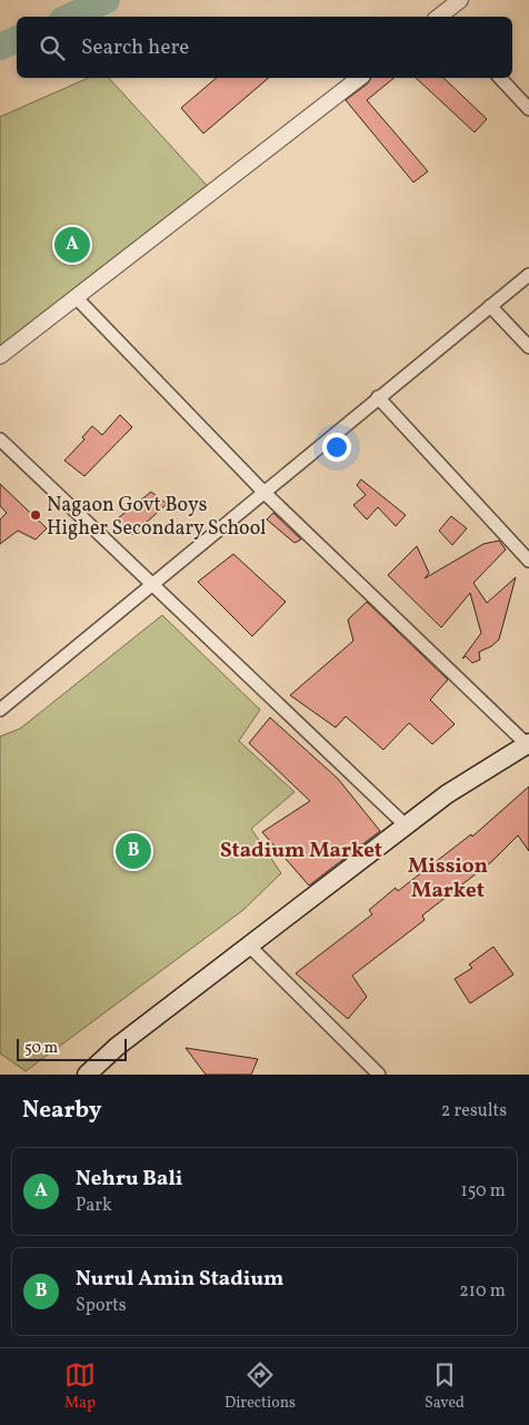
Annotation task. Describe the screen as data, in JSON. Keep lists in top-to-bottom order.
{
  "districts": ["Stadium Market", "Mission Market"],
  "places": ["Nagaon Govt Boys Higher Secondary School"],
  "scale_bar": "50 m",
  "page": {
    "search": "Search here",
    "pins": ["A", "B"],
    "scale": "50 m",
    "heading": ["Nearby", "2 results"],
    "list": [
      {
        "mark": "A",
        "name": "Nehru Bali",
        "note": "Park",
        "value": "150 m"
      },
      {
        "mark": "B",
        "name": "Nurul Amin Stadium",
        "note": "Sports",
        "value": "210 m"
      }
    ],
    "nav": ["Map", "Directions", "Saved"]
  }
}
